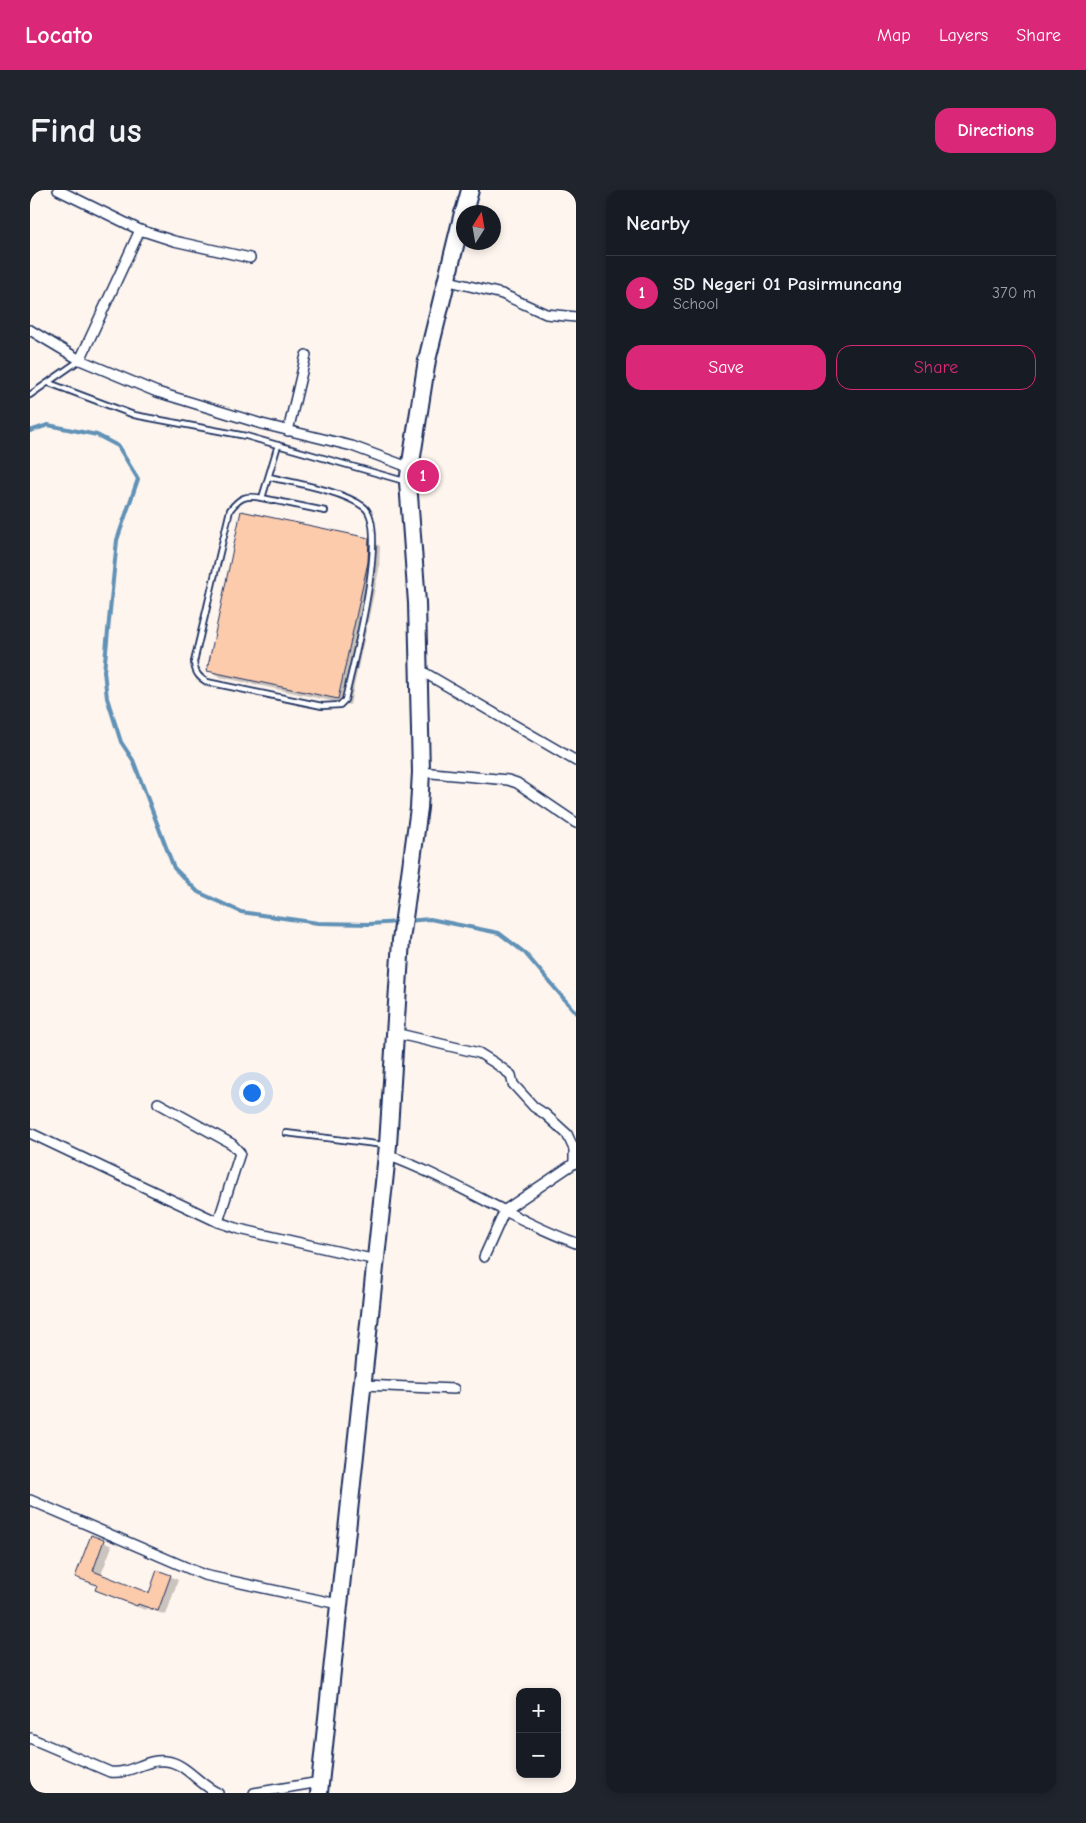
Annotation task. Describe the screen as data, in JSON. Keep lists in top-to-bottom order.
{
  "north": "top",
  "page": {
    "header": "Locato",
    "nav": ["Map", "Layers", "Share"],
    "buttons": [
      "Directions",
      ["Save", "Share"]
    ],
    "title": "Find us",
    "heading": "Nearby",
    "list": [
      {
        "mark": "1",
        "name": "SD Negeri 01 Pasirmuncang",
        "note": "School",
        "value": "370 m"
      }
    ],
    "pins": "1",
    "map_buttons": ["+", "−"]
  }
}
